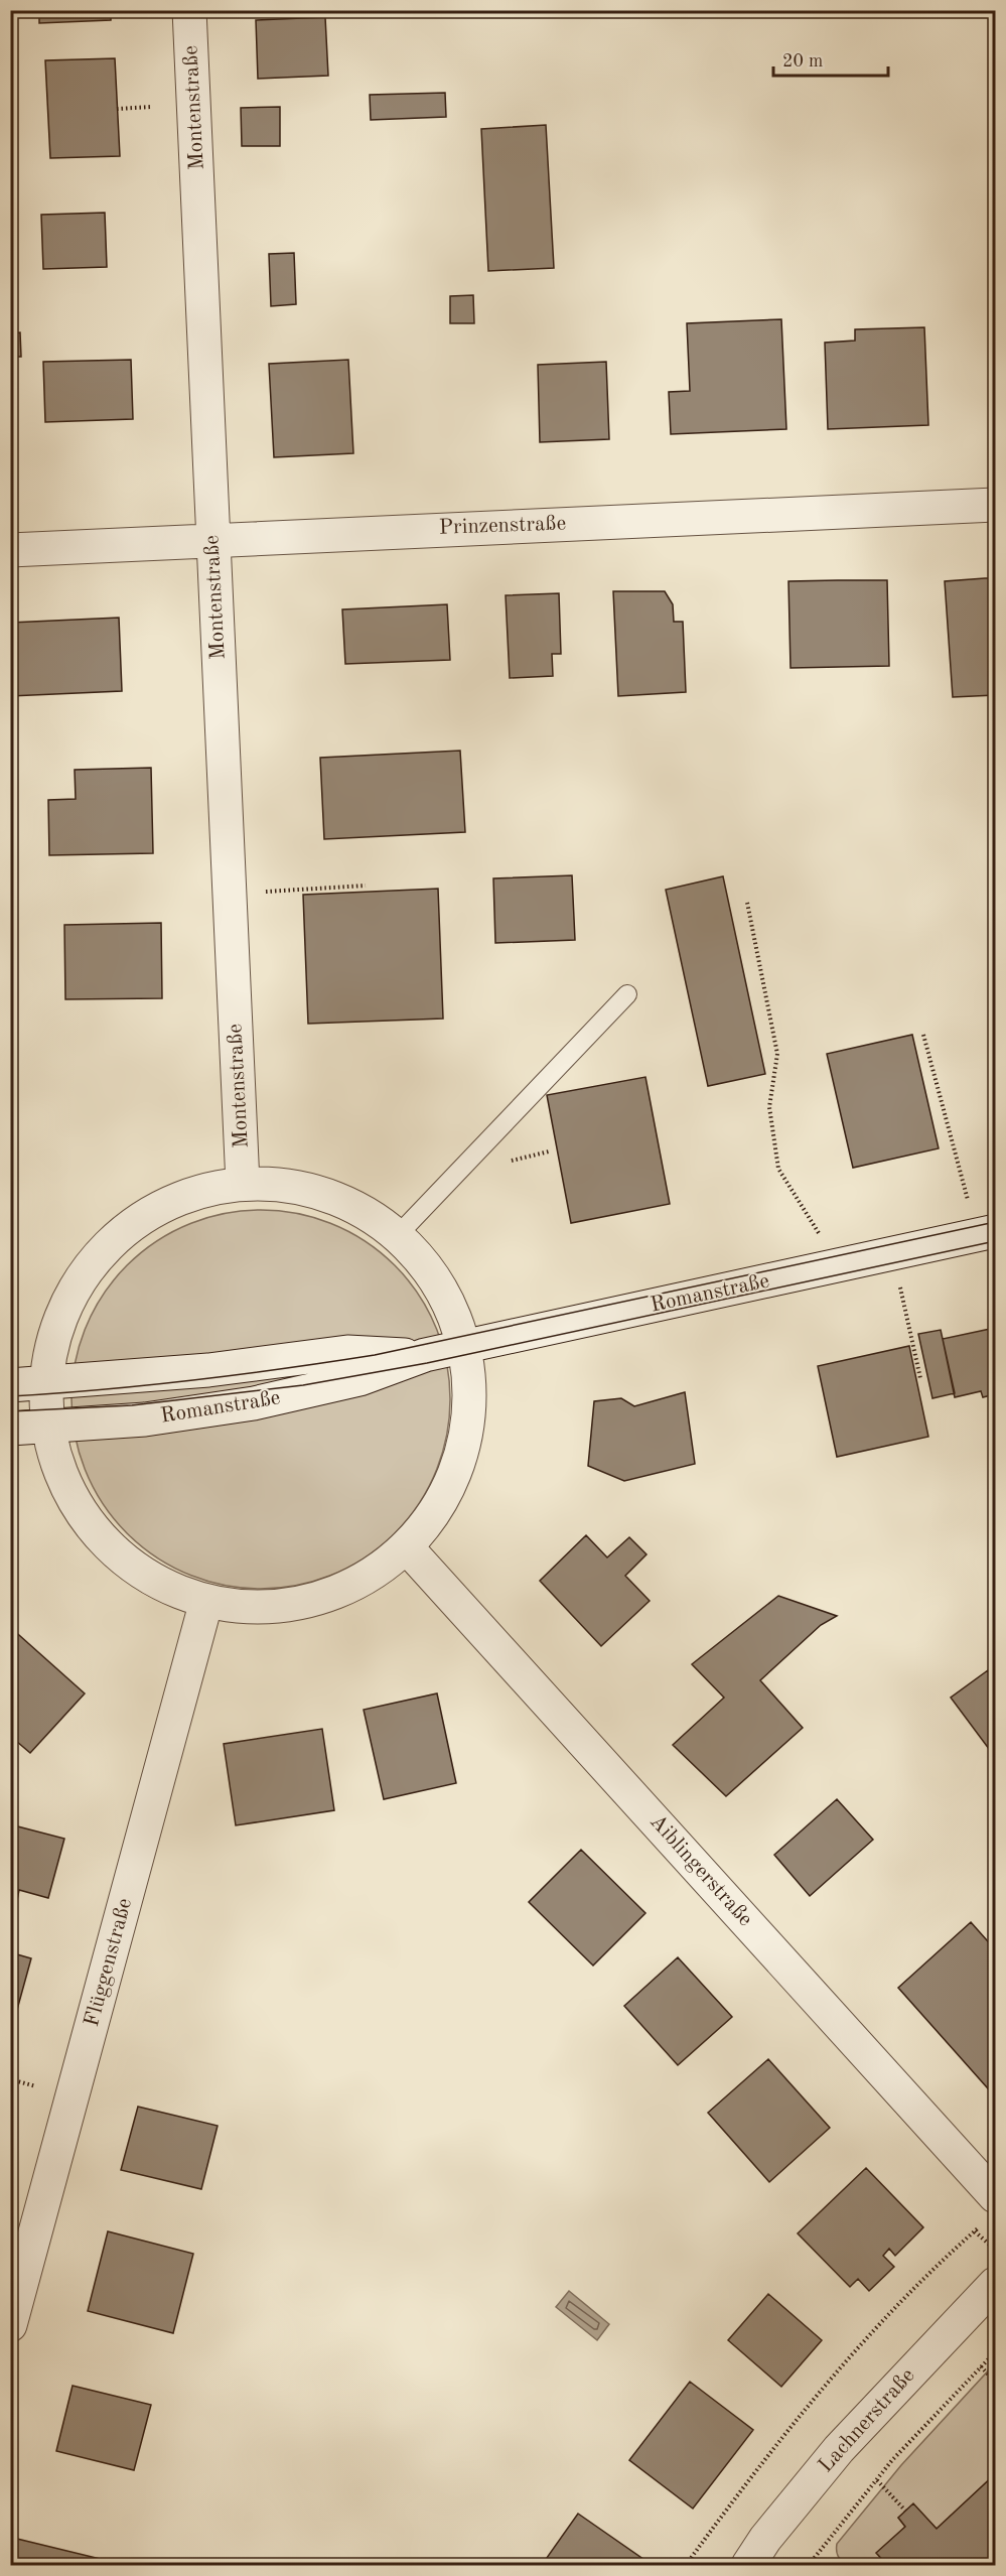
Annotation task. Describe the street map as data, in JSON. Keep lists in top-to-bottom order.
{
  "streets": {
    "street": [
      "Montenstraße",
      "Prinzenstraße",
      "Romanstraße",
      "Aiblingerstraße",
      "Flüggenstraße",
      "Lachnerstraße"
    ]
  },
  "crossings": [
    ["Montenstraße", "Prinzenstraße"]
  ],
  "scale_bar": "20 m"
}
